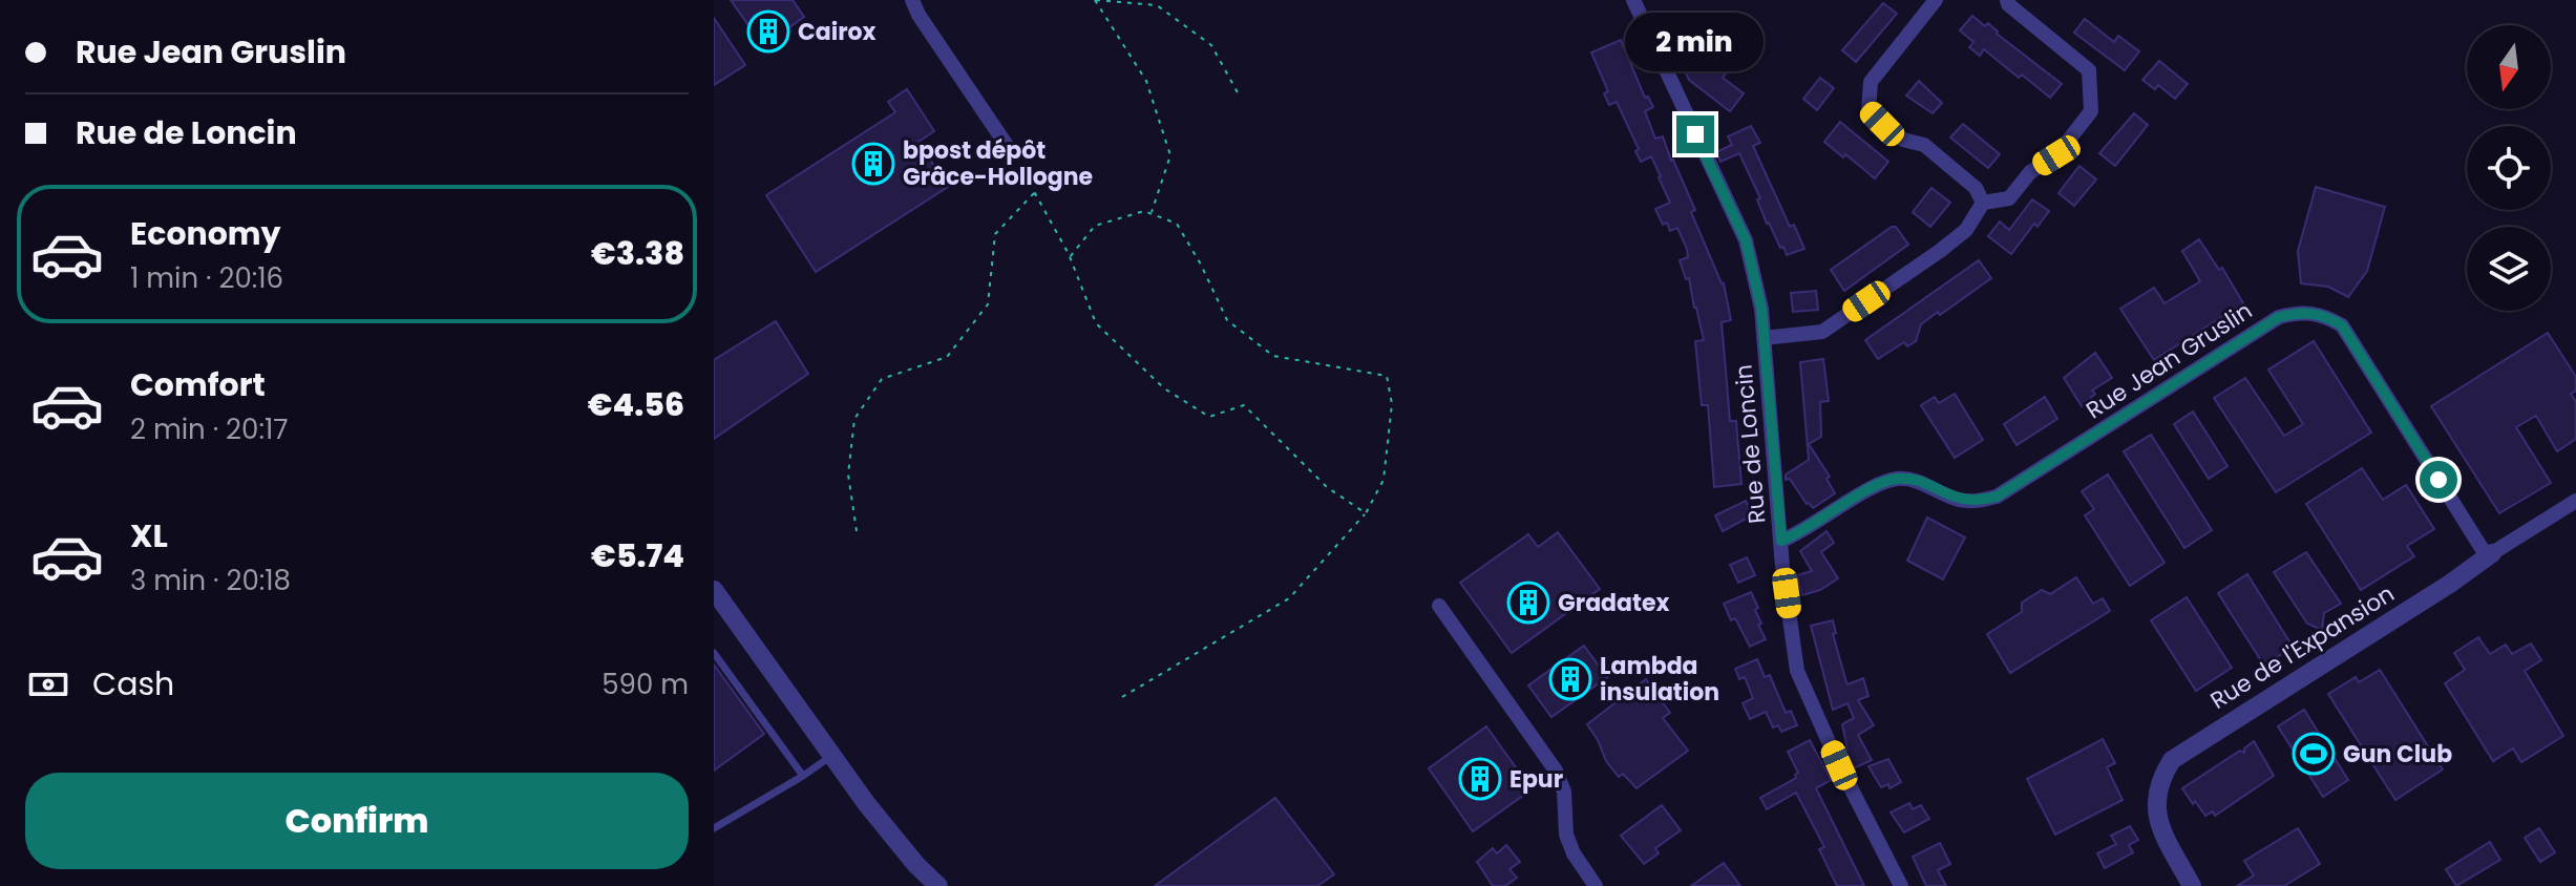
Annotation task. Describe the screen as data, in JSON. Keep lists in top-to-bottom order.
{
  "streets": {
    "street": ["Rue Jean Gruslin", "Rue de Loncin", "Rue de l'Expansion"]
  },
  "crossings": [
    ["Rue Jean Gruslin", "Rue de Loncin"],
    ["Rue Jean Gruslin", "Rue de l'Expansion"]
  ],
  "places": {
    "building": [
      "Cairox",
      "bpost dépôt Grâce-Hollogne",
      "Gradatex",
      "Lambda insulation",
      "Epur"
    ],
    "sports": ["Gun Club"]
  },
  "north": "bottom",
  "page": {
    "banner": ["Rue Jean Gruslin", "Rue de Loncin"],
    "bubble": "2 min",
    "list": [
      {
        "name": "Economy",
        "note": "1 min · 20:16",
        "value": "€3.38"
      },
      {
        "name": "Comfort",
        "note": "2 min · 20:17",
        "value": "€4.56"
      },
      {
        "name": "XL",
        "note": "3 min · 20:18",
        "value": "€5.74"
      }
    ],
    "pay": ["Cash", "590 m"],
    "buttons": "Confirm"
  }
}
